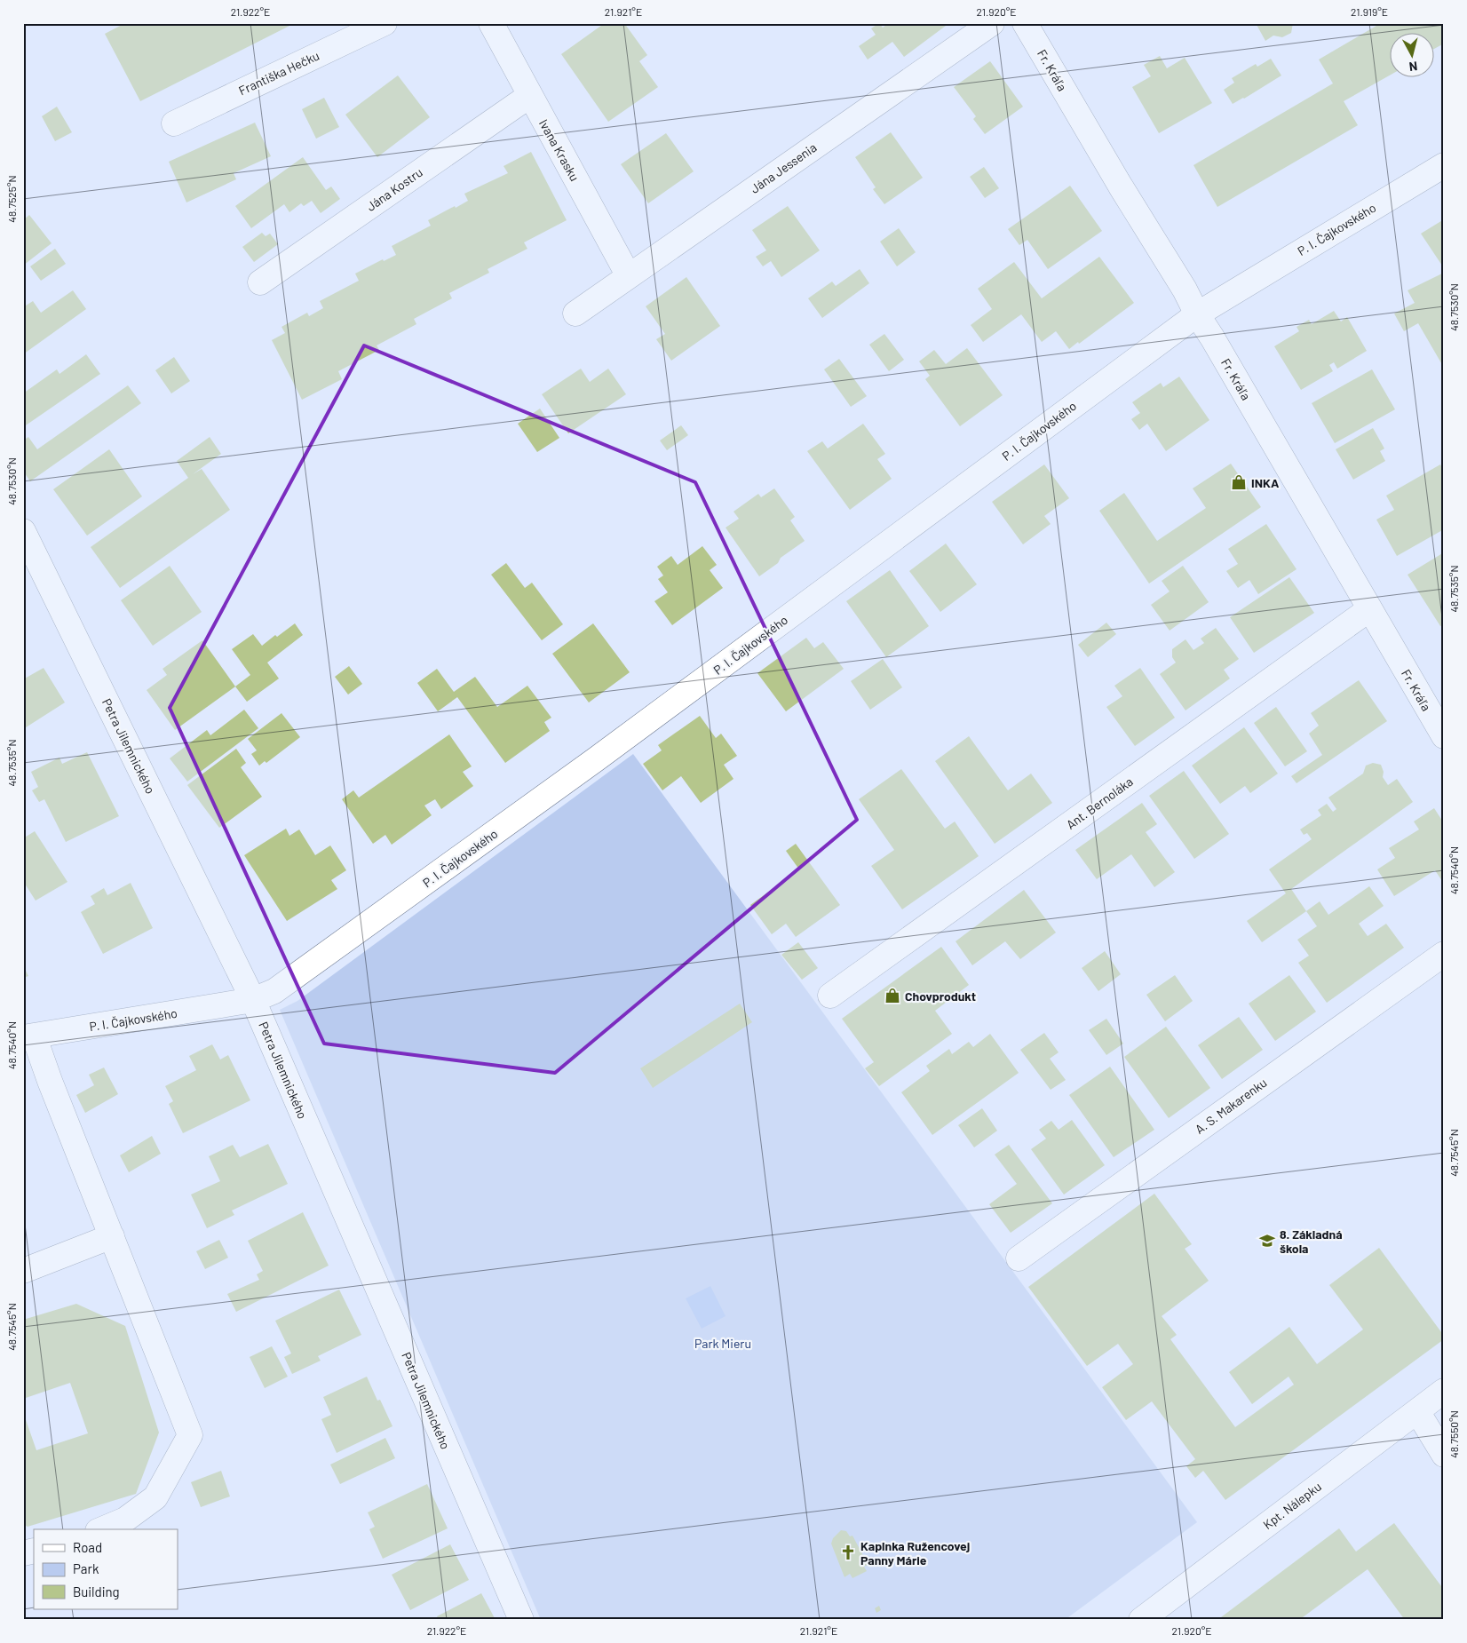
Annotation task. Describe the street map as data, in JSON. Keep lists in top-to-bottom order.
{
  "streets": {
    "street": [
      "Fr. Kráľa",
      "Františka Hečku",
      "Ivana Krasku",
      "Jána Jessenia",
      "Jána Kostru",
      "P. I. Čajkovského",
      "Petra Jilemnického",
      "Ant. Bernoláka",
      "A. S. Makarenku",
      "Kpt. Nálepku"
    ]
  },
  "crossings": [
    ["Fr. Kráľa", "P. I. Čajkovského"],
    ["Fr. Kráľa", "Ant. Bernoláka"],
    ["Ivana Krasku", "Jána Jessenia"],
    ["Ivana Krasku", "Jána Kostru"],
    ["P. I. Čajkovského", "Petra Jilemnického"]
  ],
  "parks": ["Park Mieru"],
  "places": {
    "shop": ["INKA", "Chovprodukt"],
    "school or university": ["8. Základná škola"],
    "church": ["Kaplnka Ružencovej Panny Márie"]
  },
  "legend": ["Road", "Park", "Building"],
  "north": "bottom",
  "coordinates": [
    "21.922°E",
    "21.921°E",
    "21.920°E",
    "21.919°E",
    "48.7525°N",
    "48.7530°N",
    "48.7535°N",
    "48.7540°N",
    "48.7545°N",
    "48.7550°N"
  ]
}
